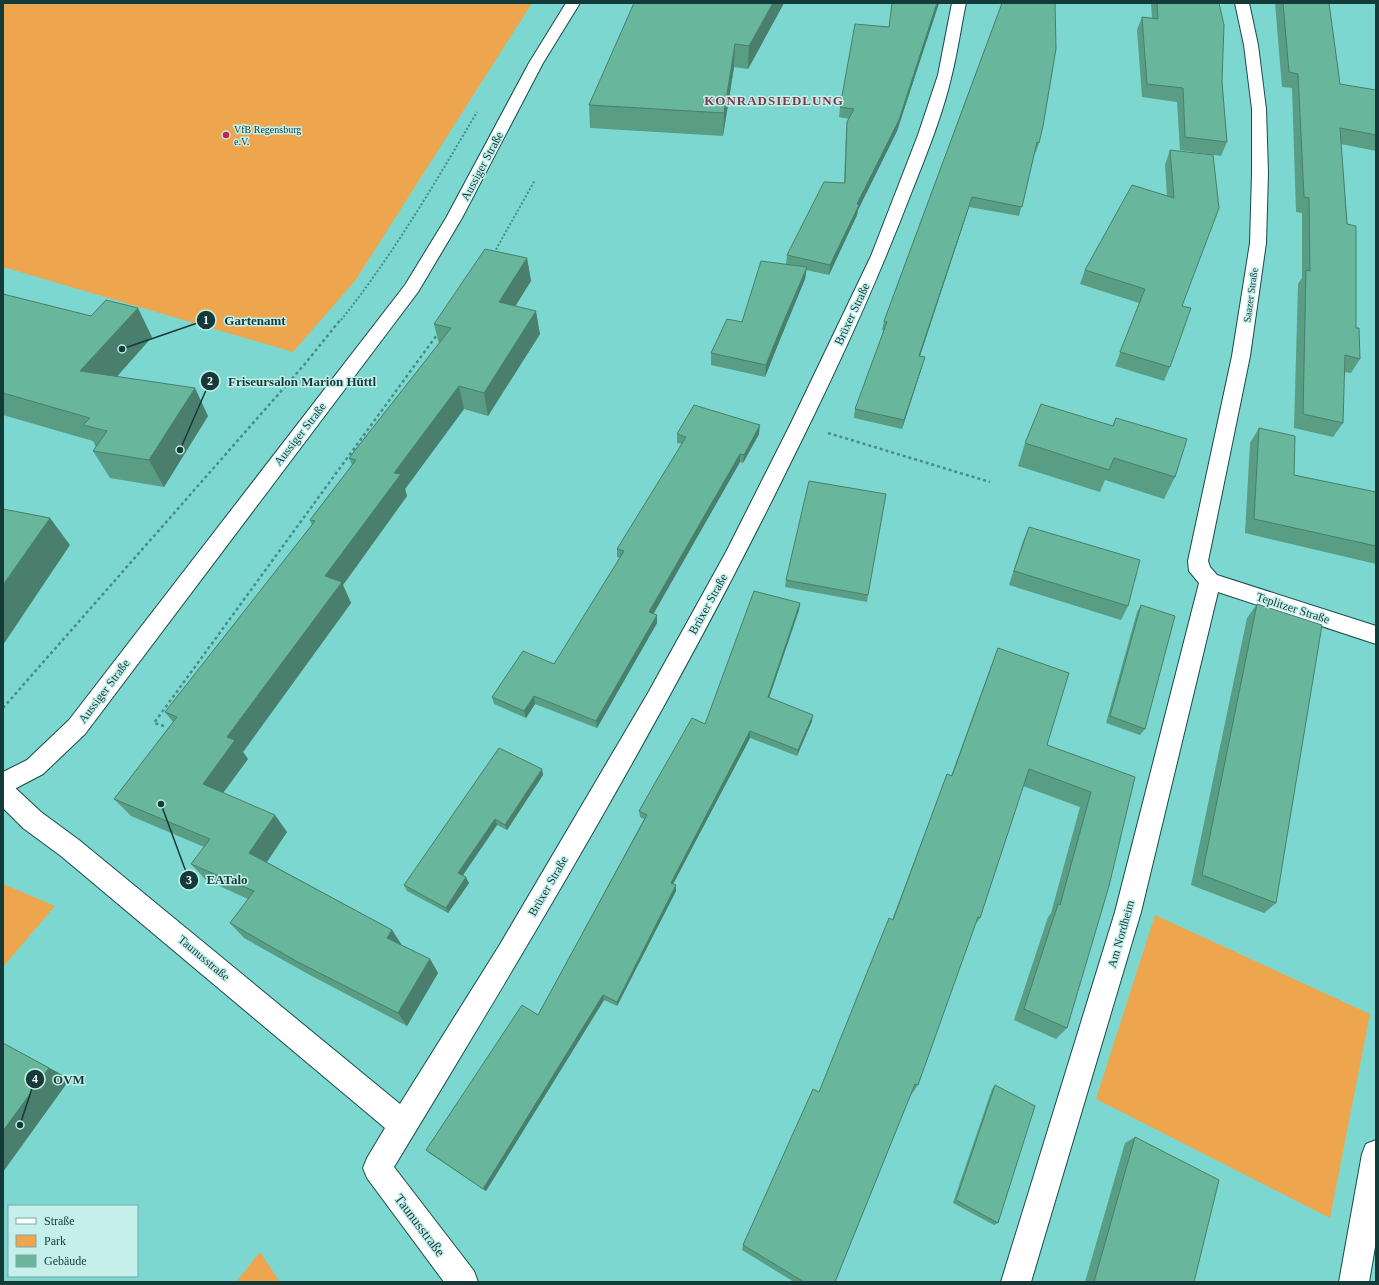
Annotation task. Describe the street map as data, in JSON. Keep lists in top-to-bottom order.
{
  "streets": {
    "street": [
      "Aussiger Straße",
      "Saazer Straße",
      "Brüxer Straße",
      "Teplitzer Straße",
      "Am Nordheim",
      "Taunusstraße"
    ]
  },
  "crossings": [
    ["Saazer Straße", "Teplitzer Straße"],
    ["Saazer Straße", "Am Nordheim"],
    ["Brüxer Straße", "Taunusstraße"],
    ["Teplitzer Straße", "Am Nordheim"]
  ],
  "districts": ["KONRADSIEDLUNG"],
  "places": [
    "VfB Regensburg e.V.",
    "Gartenamt",
    "Friseursalon Marion Hüttl",
    "EATalo",
    "OVM"
  ],
  "legend": ["Straße", "Park", "Gebäude"]
}
